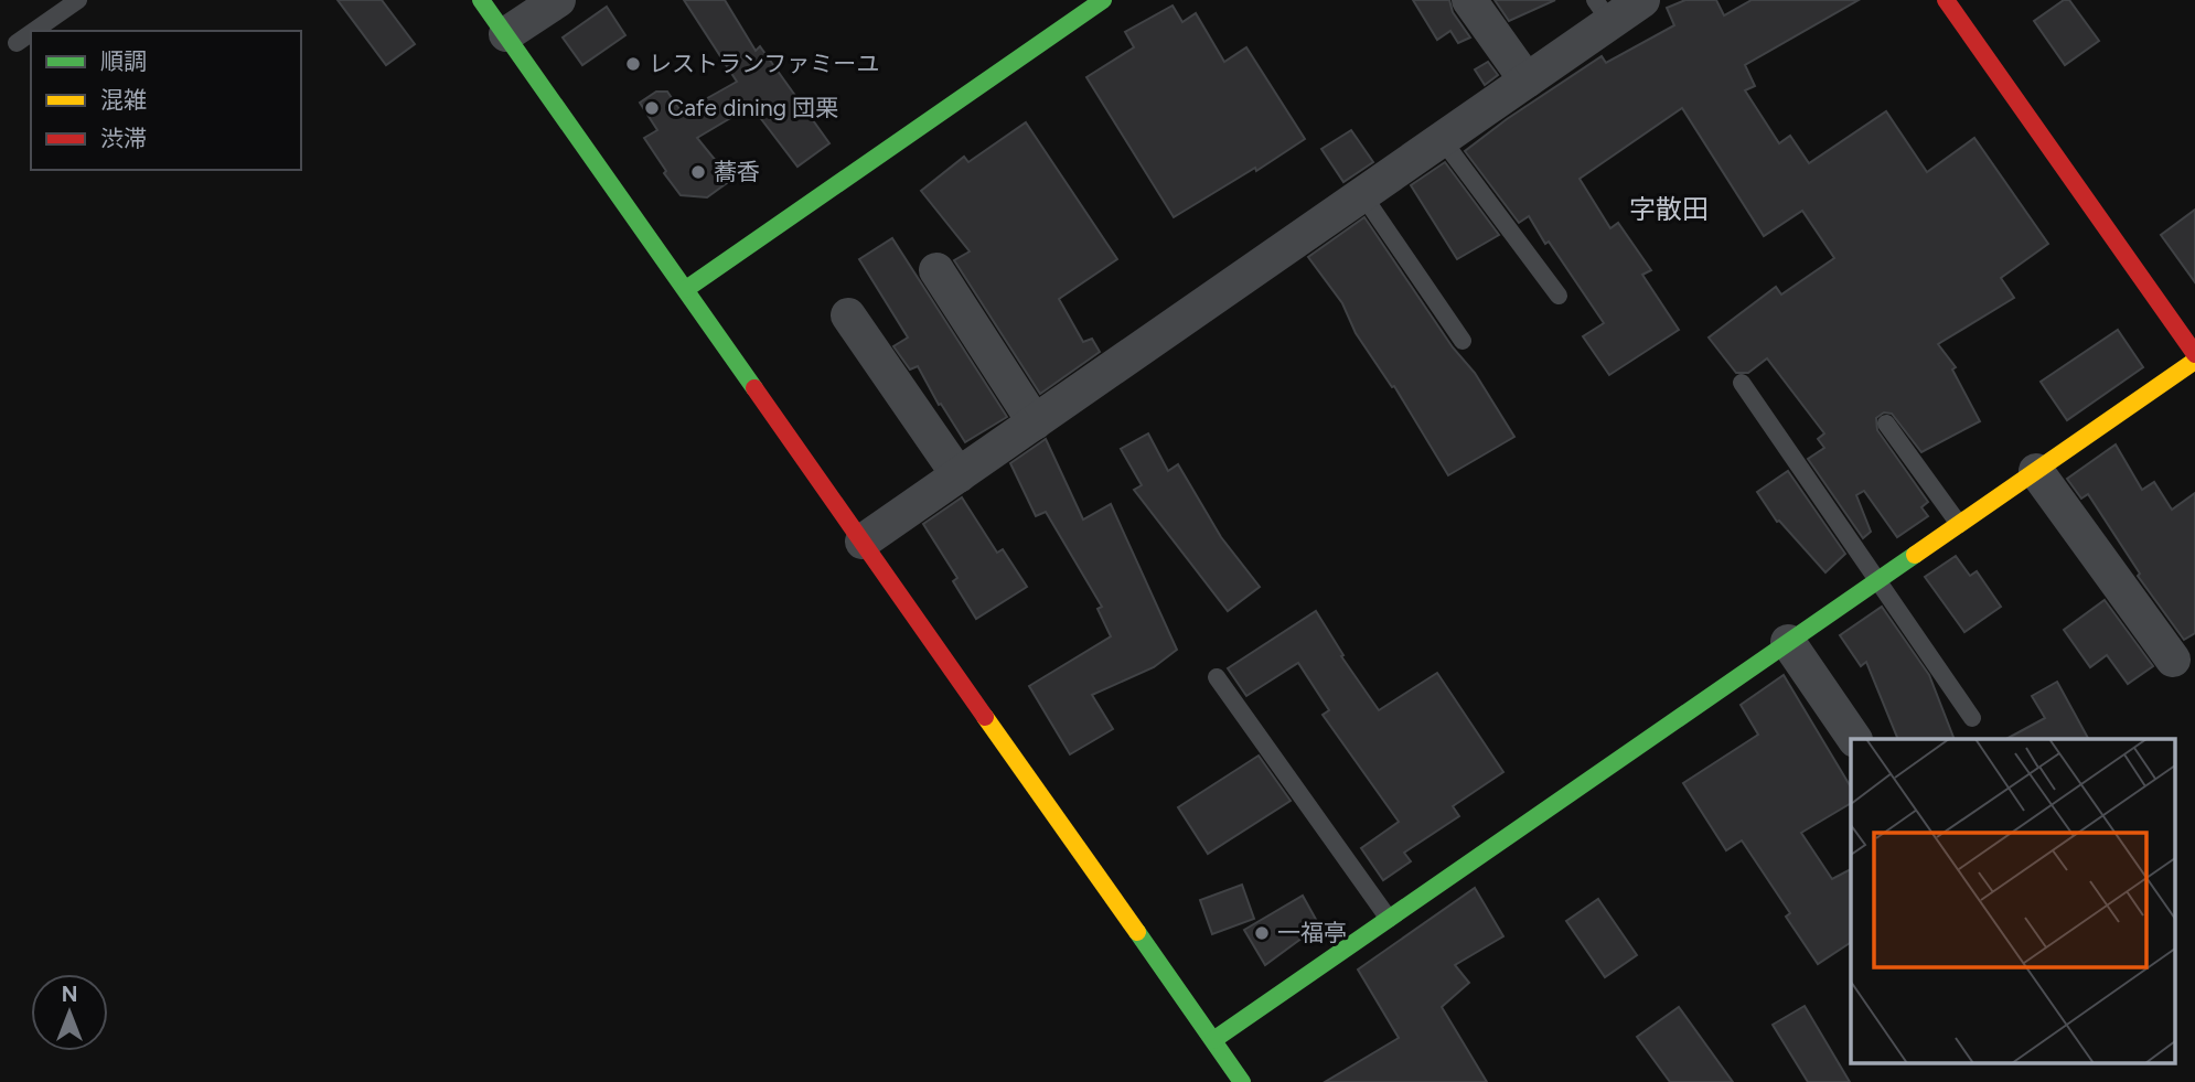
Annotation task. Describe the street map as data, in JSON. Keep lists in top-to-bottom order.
{
  "districts": ["字散田"],
  "places": [
    "レストランファミーユ",
    "Cafe dining 団栗",
    "蕎香",
    "一福亭"
  ],
  "legend": ["順調", "混雑", "渋滞"],
  "north": "top"
}
